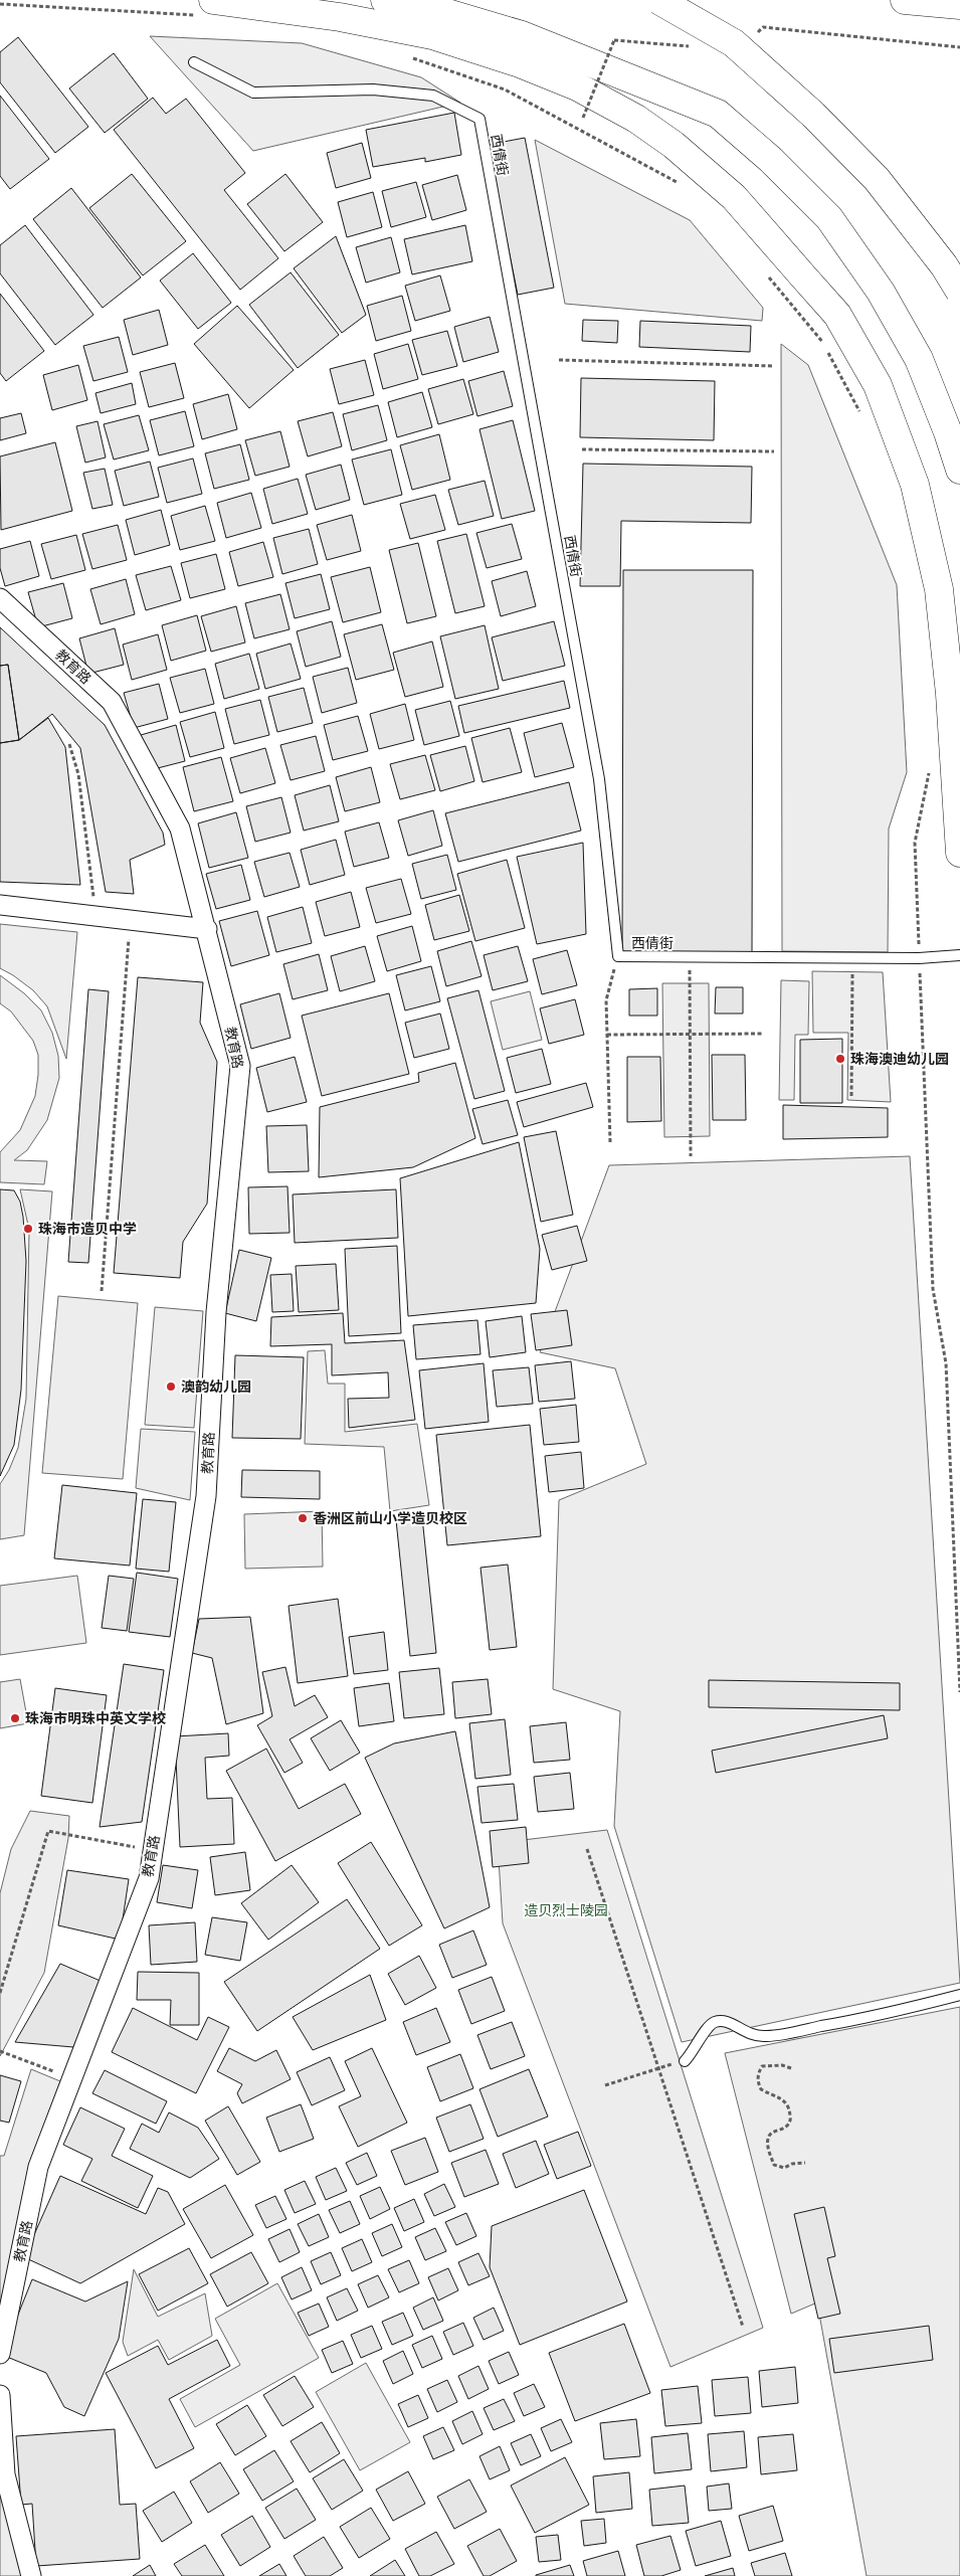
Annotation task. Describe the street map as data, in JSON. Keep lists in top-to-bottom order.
{
  "streets": {
    "street": ["教育路"],
    "lane": ["西倩街"]
  },
  "parks": ["造贝烈士陵园"],
  "places": [
    "珠海澳迪幼儿园",
    "珠海市造贝中学",
    "澳韵幼儿园",
    "香洲区前山小学造贝校区",
    "珠海市明珠中英文学校"
  ]
}
